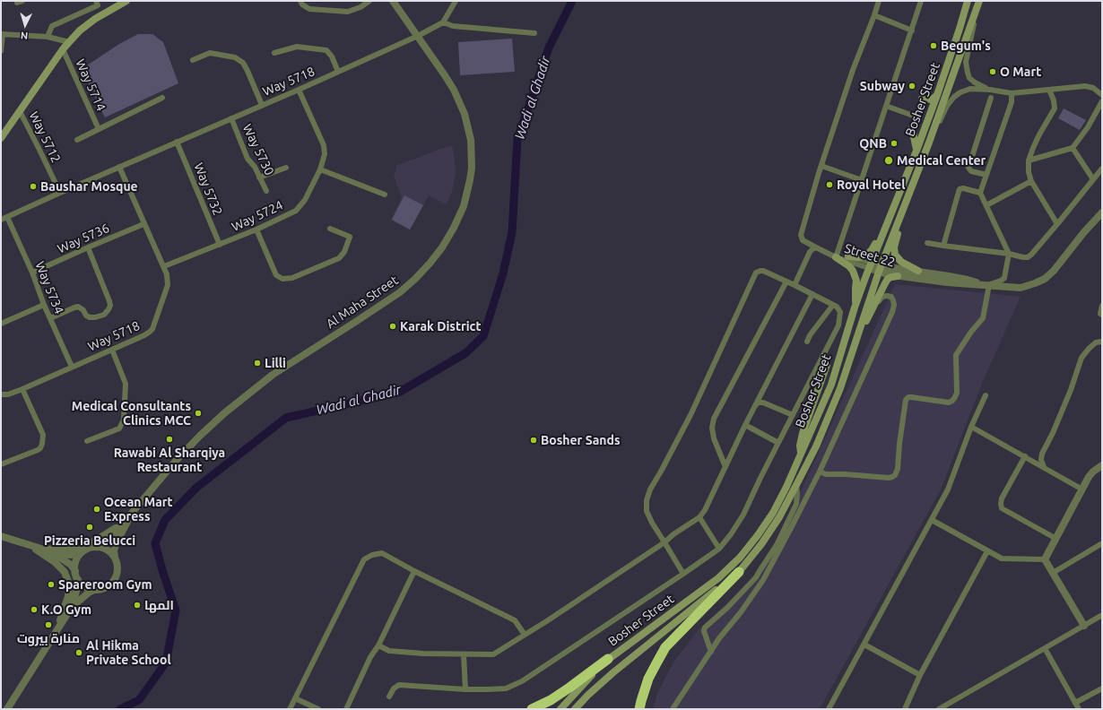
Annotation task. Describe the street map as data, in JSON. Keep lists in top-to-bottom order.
{
  "streets": {
    "main road": ["Bosher Street"],
    "street": [
      "Way 5718",
      "Way 5714",
      "Way 5712",
      "Way 5730",
      "Way 5732",
      "Way 5724",
      "Way 5736",
      "Street 22",
      "Way 5734",
      "Al Maha Street"
    ]
  },
  "crossings": [
    ["Way 5718", "Way 5712"],
    ["Way 5718", "Way 5730"],
    ["Way 5718", "Way 5732"],
    ["Way 5718", "Way 5724"],
    ["Way 5718", "Way 5736"],
    ["Way 5718", "Way 5734"],
    ["Way 5718", "Al Maha Street"],
    ["Bosher Street", "Street 22"],
    ["Way 5732", "Way 5724"],
    ["Way 5736", "Way 5734"]
  ],
  "water": ["Wadi al Ghadir"],
  "places": [
    "Begum's",
    "O Mart",
    "Subway",
    "QNB",
    "Medical Center",
    "Royal Hotel",
    "Baushar Mosque",
    "Karak District",
    "Lilli",
    "Medical Consultants Clinics MCC",
    "Rawabi Al Sharqiya Restaurant",
    "Bosher Sands",
    "Ocean Mart Express",
    "Pizzeria Belucci",
    "Spareroom Gym",
    "المها",
    "K.O Gym",
    "منارة بيروت",
    "Al Hikma Private School"
  ],
  "north": "bottom"
}
